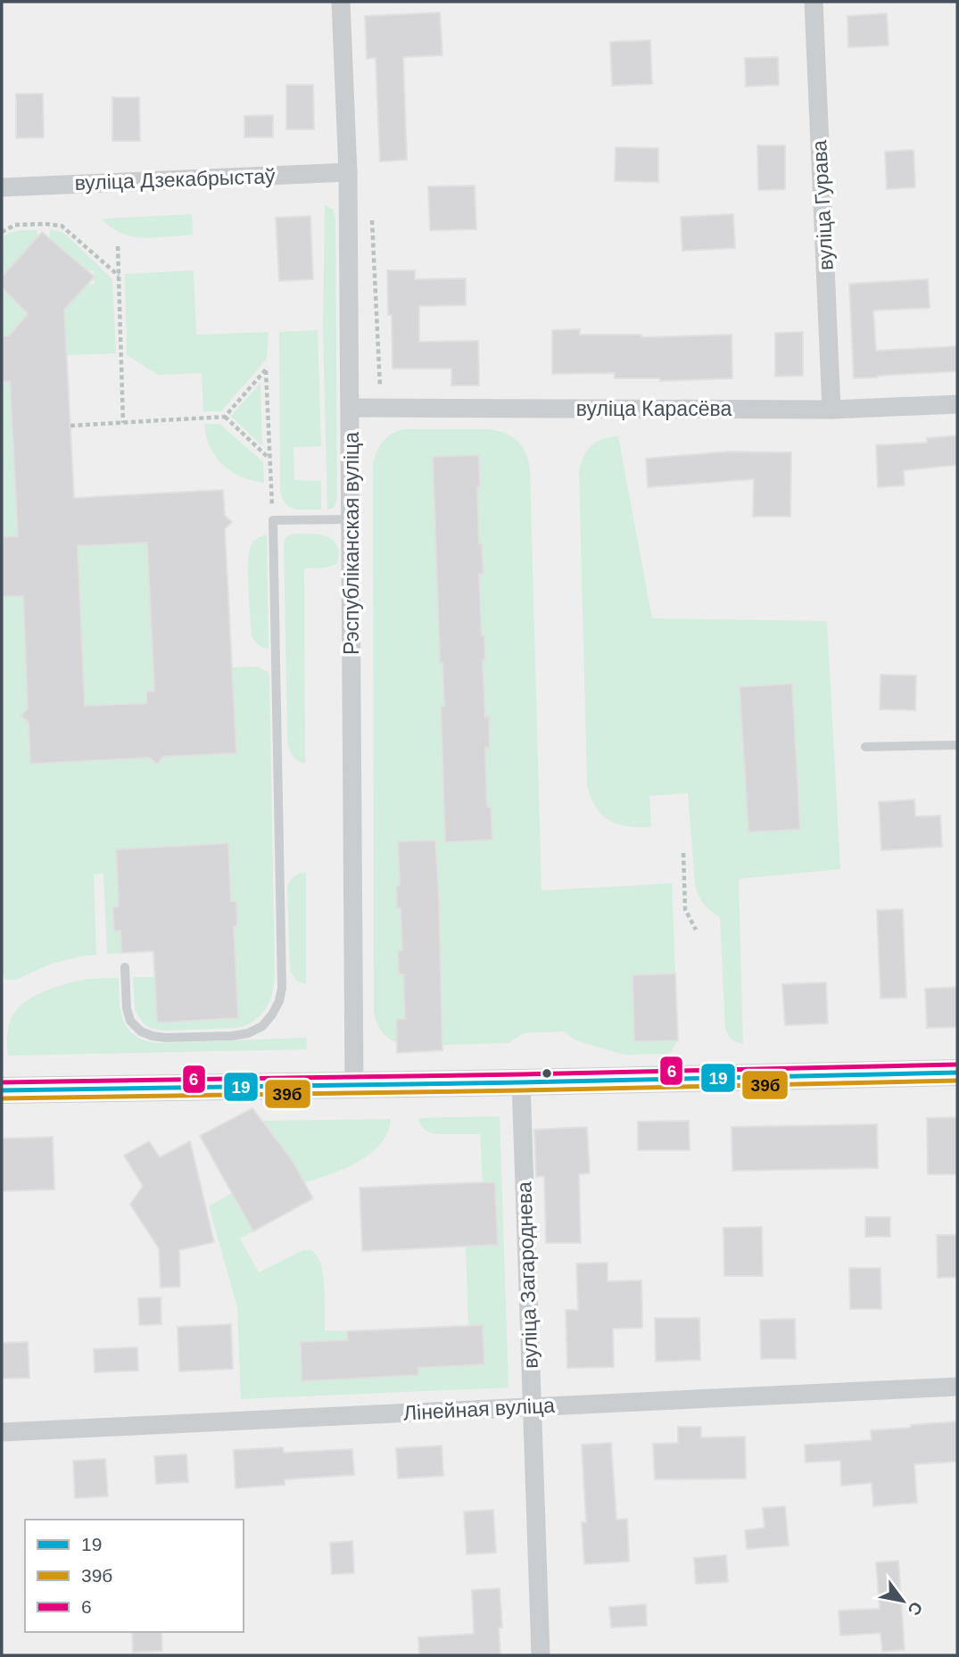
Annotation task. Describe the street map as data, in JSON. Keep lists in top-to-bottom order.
{
  "streets": {
    "street": [
      "вуліца Дзекабрыстаў",
      "вуліца Гурава",
      "вуліца Карасёва",
      "Рэспубліканская вуліца",
      "вуліца Загароднева",
      "Лінейная вуліца"
    ]
  },
  "crossings": [
    ["вуліца Дзекабрыстаў", "Рэспубліканская вуліца"],
    ["вуліца Гурава", "вуліца Карасёва"],
    ["вуліца Карасёва", "Рэспубліканская вуліца"],
    ["вуліца Загароднева", "Лінейная вуліца"]
  ],
  "lines": ["transit line 6", "transit line 19", "transit line 39б"],
  "legend": ["19", "39б", "6"],
  "north": "bottom right"
}
